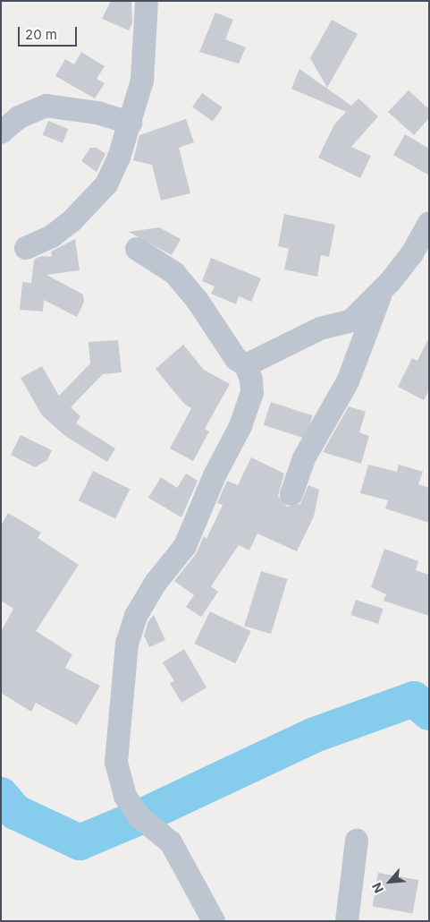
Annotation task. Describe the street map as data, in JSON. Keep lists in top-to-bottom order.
{
  "scale_bar": "20 m",
  "north": "bottom left"
}
